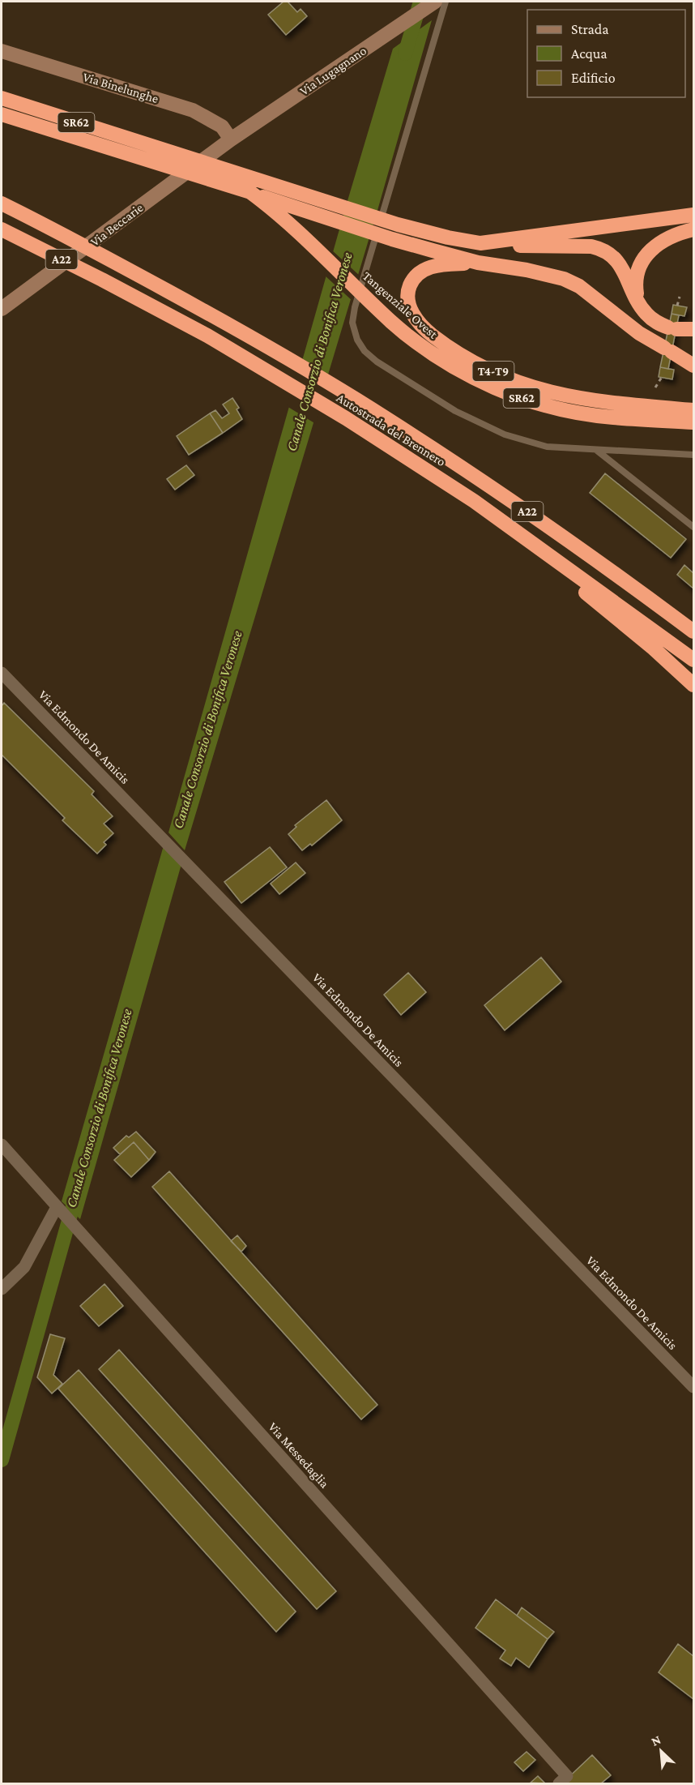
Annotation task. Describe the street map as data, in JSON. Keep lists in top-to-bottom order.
{
  "streets": {
    "highway": [
      "SR62",
      "A22",
      "Tangenziale Ovest",
      "T4-T9",
      "Autostrada del Brennero"
    ],
    "main road": ["Via Lugagnano", "Via Binelunghe", "Via Beccarie"],
    "street": ["Via Edmondo De Amicis", "Via Messedaglia"]
  },
  "crossings": [
    ["Via Lugagnano", "Via Binelunghe"],
    ["Via Lugagnano", "Via Beccarie"],
    ["Via Binelunghe", "Via Beccarie"]
  ],
  "water": ["Canale Consorzio di Bonifica Veronese"],
  "legend": ["Strada", "Acqua", "Edificio"],
  "north": "top left"
}
